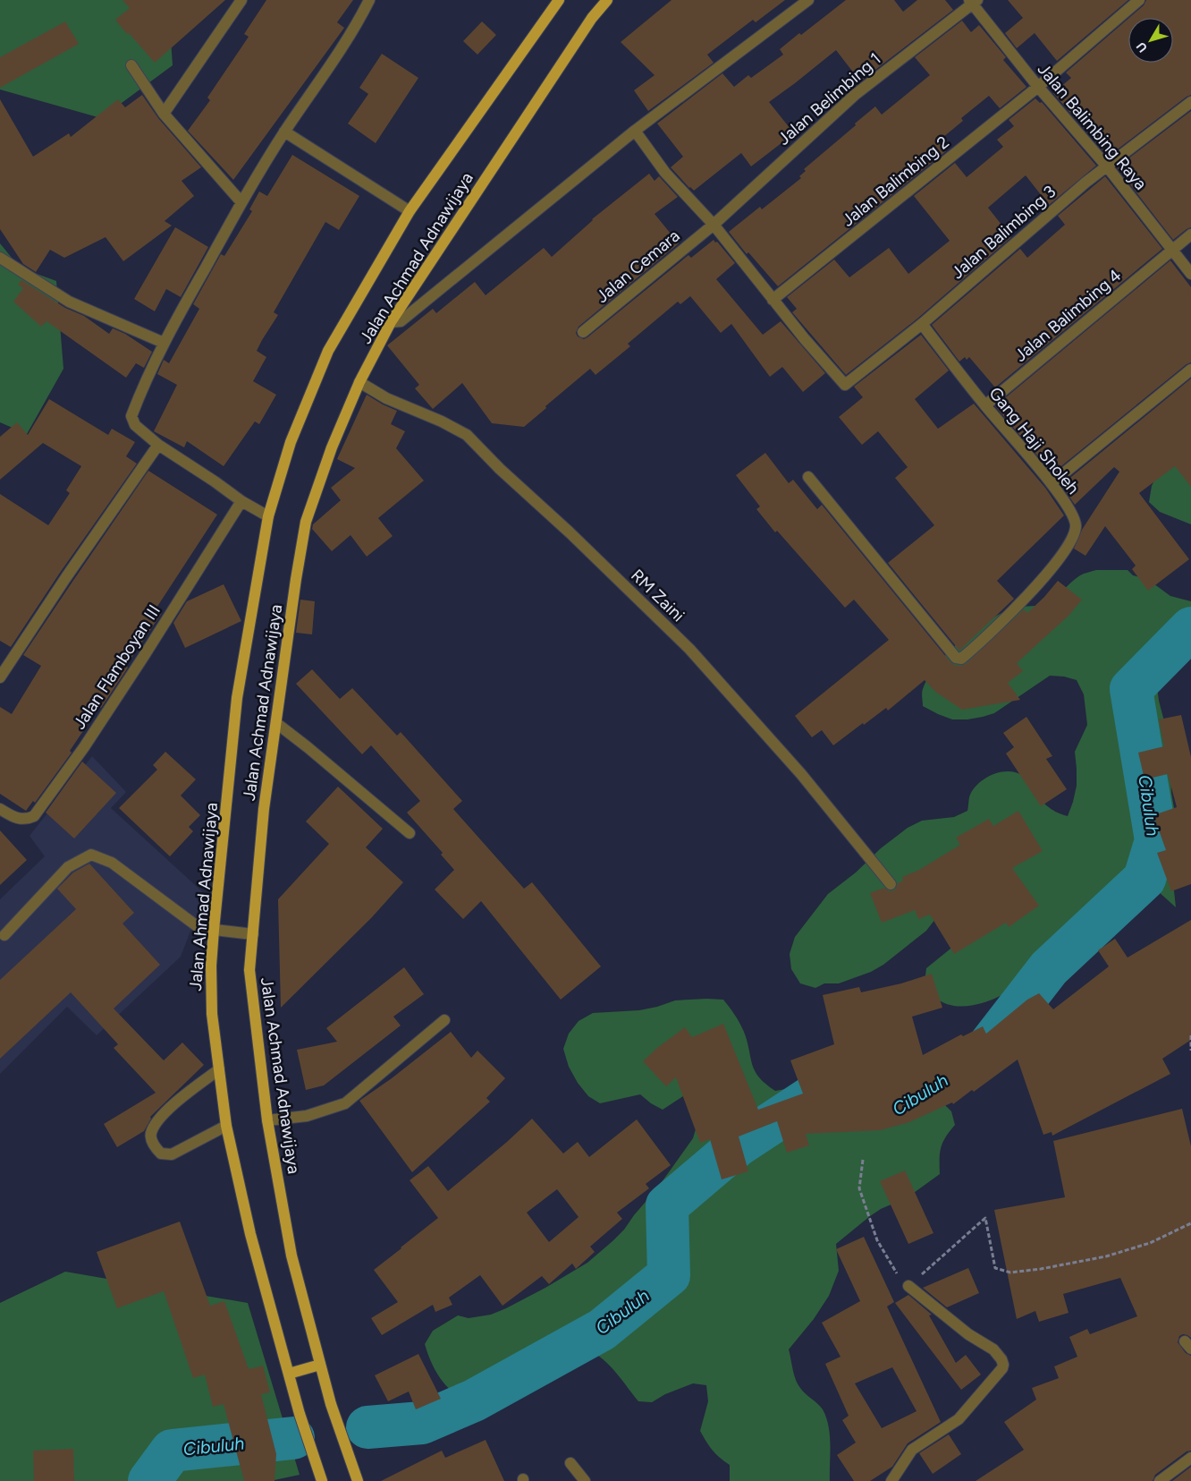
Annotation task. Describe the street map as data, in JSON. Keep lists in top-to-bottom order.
{
  "streets": {
    "main road": ["Jalan Achmad Adnawijaya", "Jalan Ahmad Adnawijaya"],
    "street": [
      "Jalan Belimbing 1",
      "Jalan Balimbing Raya",
      "Jalan Balimbing 2",
      "Jalan Balimbing 3",
      "Jalan Cemara",
      "Jalan Balimbing 4",
      "Gang Haji Sholeh",
      "RM Zaini",
      "Jalan Flamboyan III"
    ]
  },
  "crossings": [
    ["Jalan Belimbing 1", "Jalan Balimbing Raya"],
    ["Jalan Belimbing 1", "Jalan Cemara"],
    ["Jalan Balimbing Raya", "Jalan Balimbing 2"],
    ["Jalan Balimbing Raya", "Jalan Balimbing 3"],
    ["Jalan Balimbing Raya", "Jalan Balimbing 4"],
    ["Jalan Balimbing 2", "Jalan Balimbing 3"],
    ["Jalan Balimbing 3", "Gang Haji Sholeh"],
    ["Jalan Achmad Adnawijaya", "RM Zaini"],
    ["Jalan Achmad Adnawijaya", "Jalan Ahmad Adnawijaya"],
    ["Jalan Balimbing 4", "Gang Haji Sholeh"]
  ],
  "water": ["Cibuluh"],
  "north": "bottom left"
}
